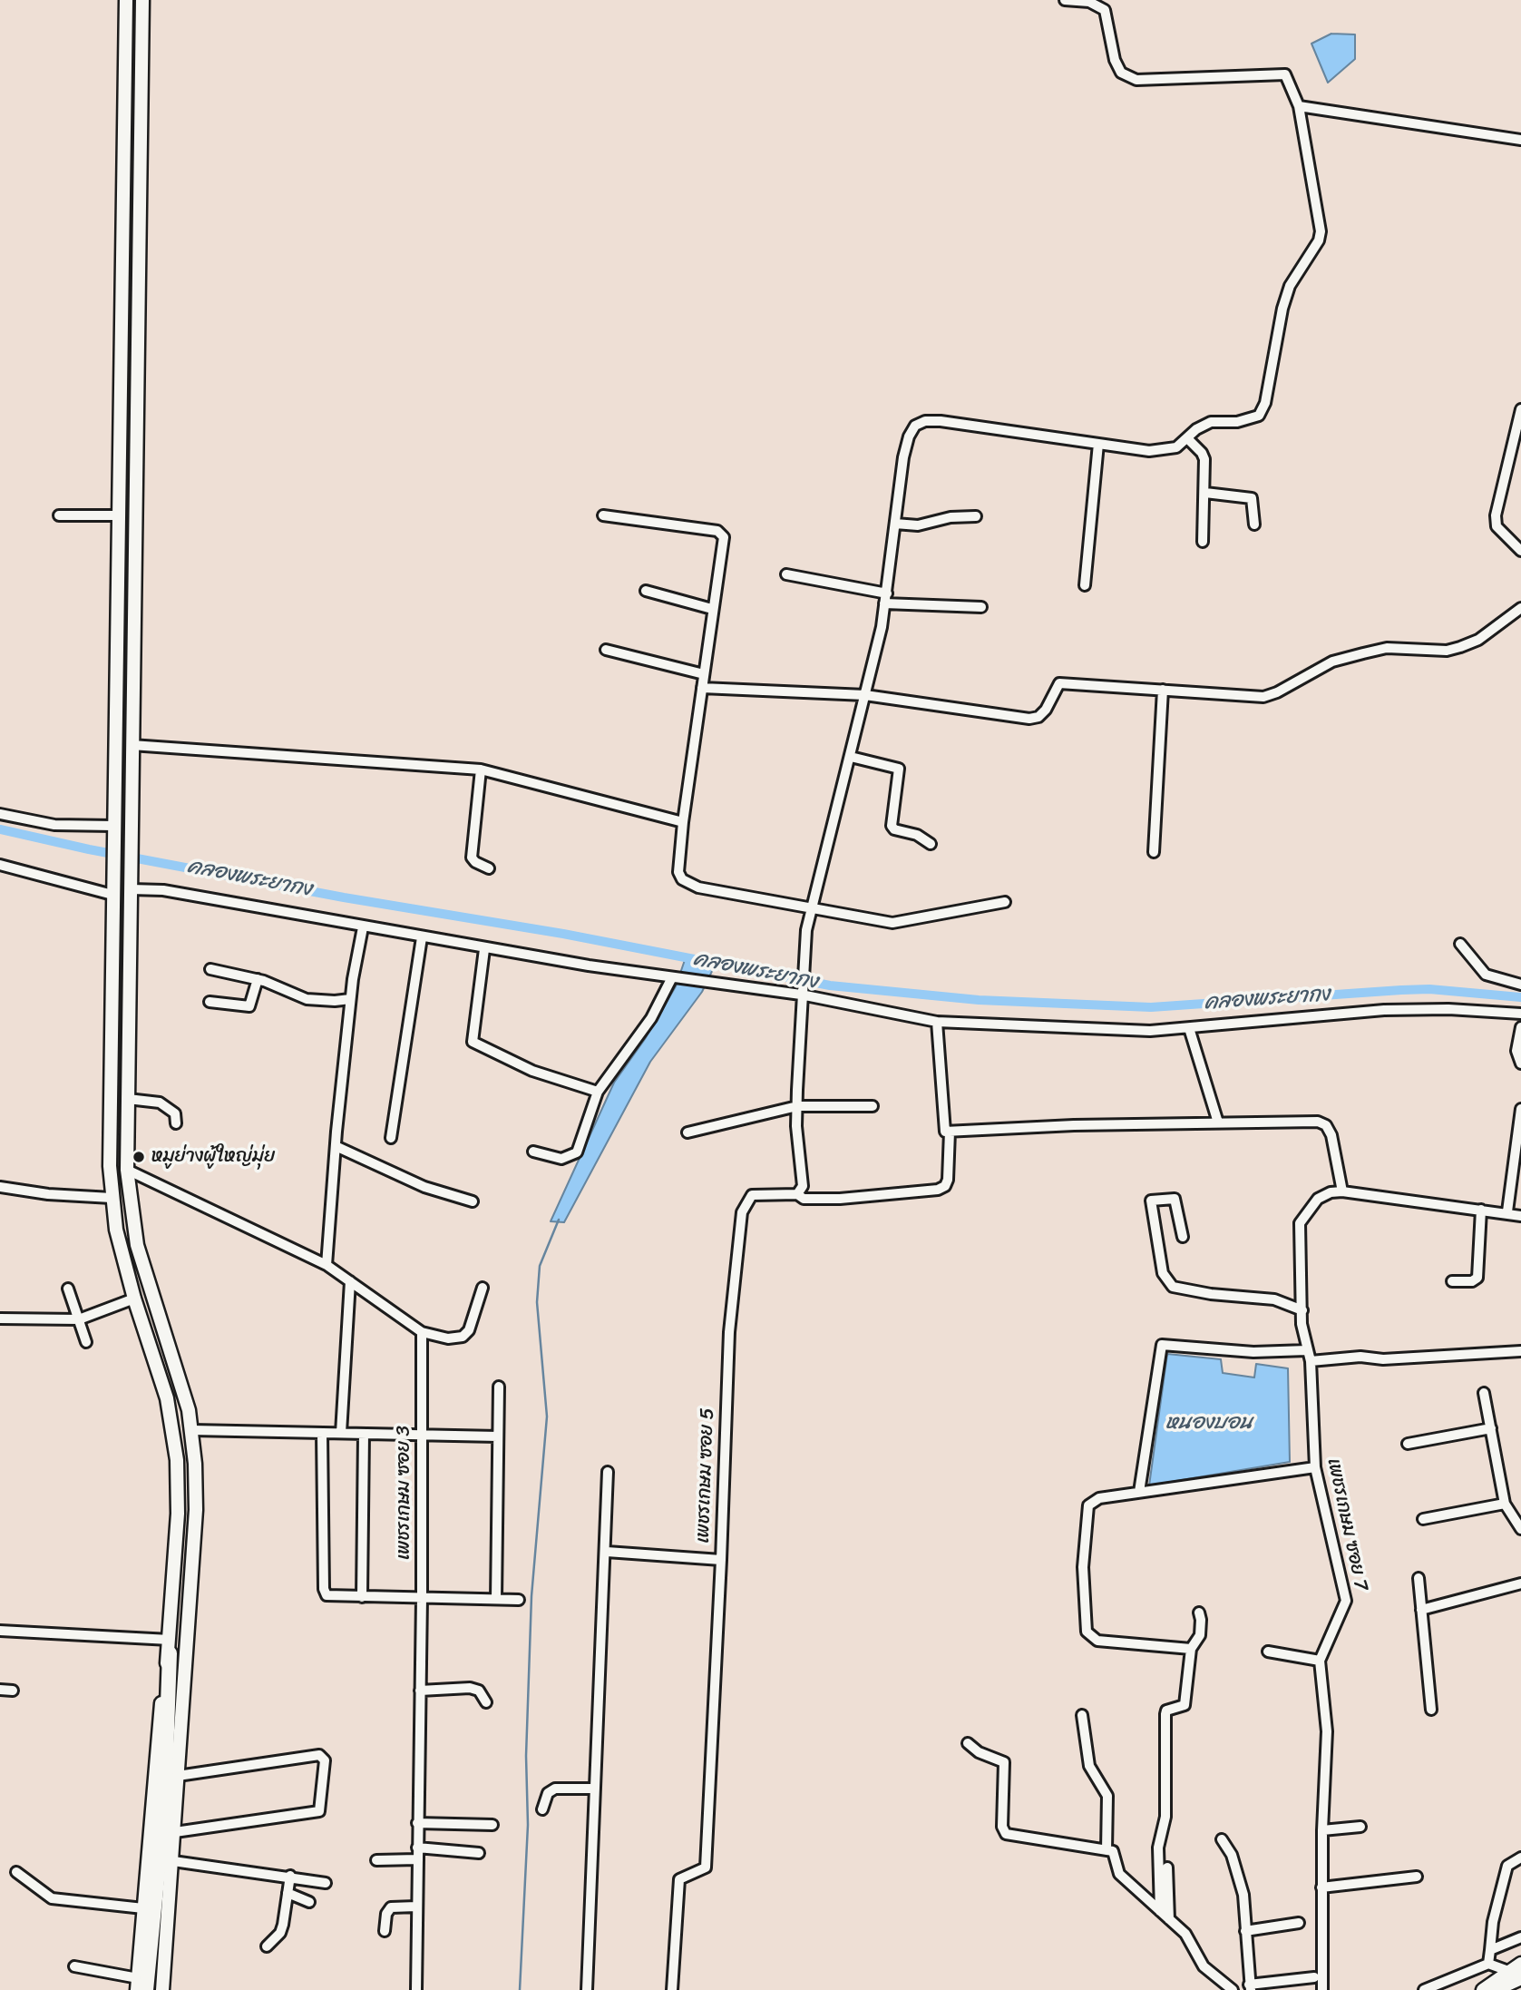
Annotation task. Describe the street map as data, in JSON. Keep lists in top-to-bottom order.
{
  "streets": {
    "street": ["เพชรเกษม ซอย 5", "เพชรเกษม ซอย 3", "เพชรเกษม ซอย 7"]
  },
  "water": ["คลองพระยากง", "หนองบอน"],
  "places": ["หมูย่างผู้ใหญ่มุ่ย"]
}
